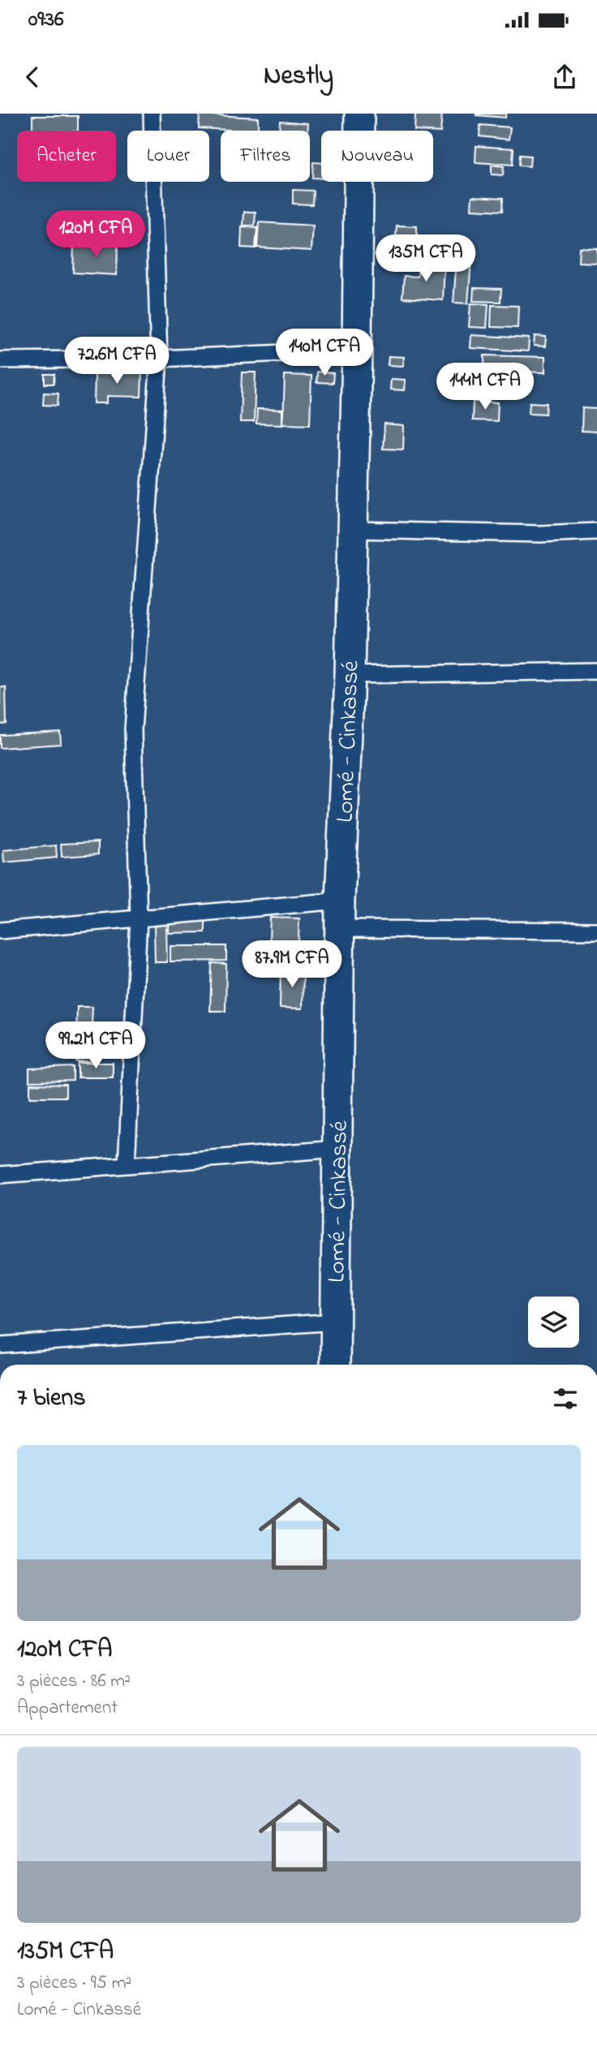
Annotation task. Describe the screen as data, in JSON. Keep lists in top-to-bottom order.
{
  "streets": {
    "highway": ["Lomé - Cinkassé"]
  },
  "page": {
    "status": "09:36",
    "header": "Nestly",
    "chip": [
      "Acheter",
      "Louer",
      "Filtres",
      "Nouveau"
    ],
    "price": [
      "120M CFA",
      "135M CFA",
      "140M CFA",
      "72.6M CFA",
      "144M CFA",
      "87.9M CFA",
      "99.2M CFA"
    ],
    "heading": "7 biens",
    "list": [
      {
        "name": "120M CFA",
        "note": "3 pièces · 86 m² · Appartement"
      },
      {
        "name": "135M CFA",
        "note": "3 pièces · 95 m² · Lomé - Cinkassé"
      }
    ]
  }
}
